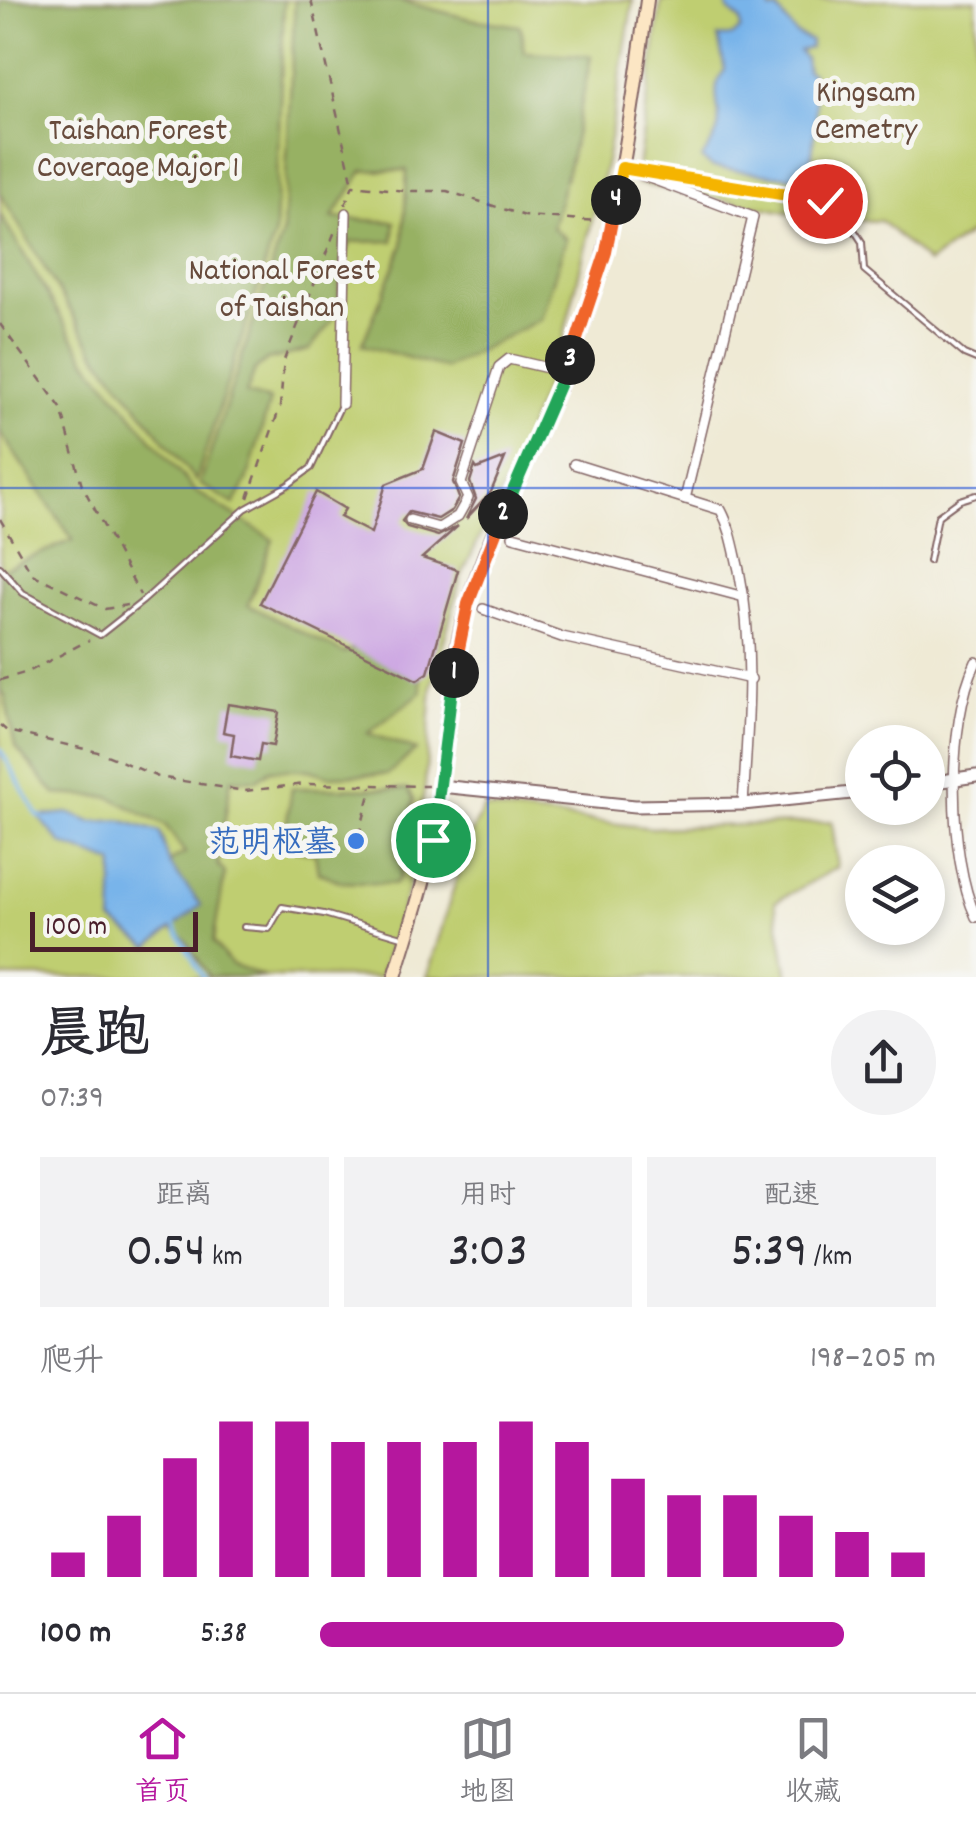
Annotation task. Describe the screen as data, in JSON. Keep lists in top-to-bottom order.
{
  "parks": ["Kingsam Cemetry", "Taishan Forest Coverage Major 1", "National Forest of Taishan"],
  "places": ["范明枢墓"],
  "scale_bar": "100 m",
  "page": {
    "pins": [
      "4",
      "3",
      "2",
      "1"
    ],
    "scale": "100 m",
    "heading": ["晨跑", "07:39"],
    "stats": [
      ["距离", "0.54 km"],
      ["用时", "3:03"],
      ["配速", "5:39 /km"]
    ],
    "chart": ["爬升", "198–205 m"],
    "list": [
      {
        "name": "100 m",
        "note": "5:38"
      }
    ],
    "tabs": ["首页", "地图", "收藏"]
  }
}
